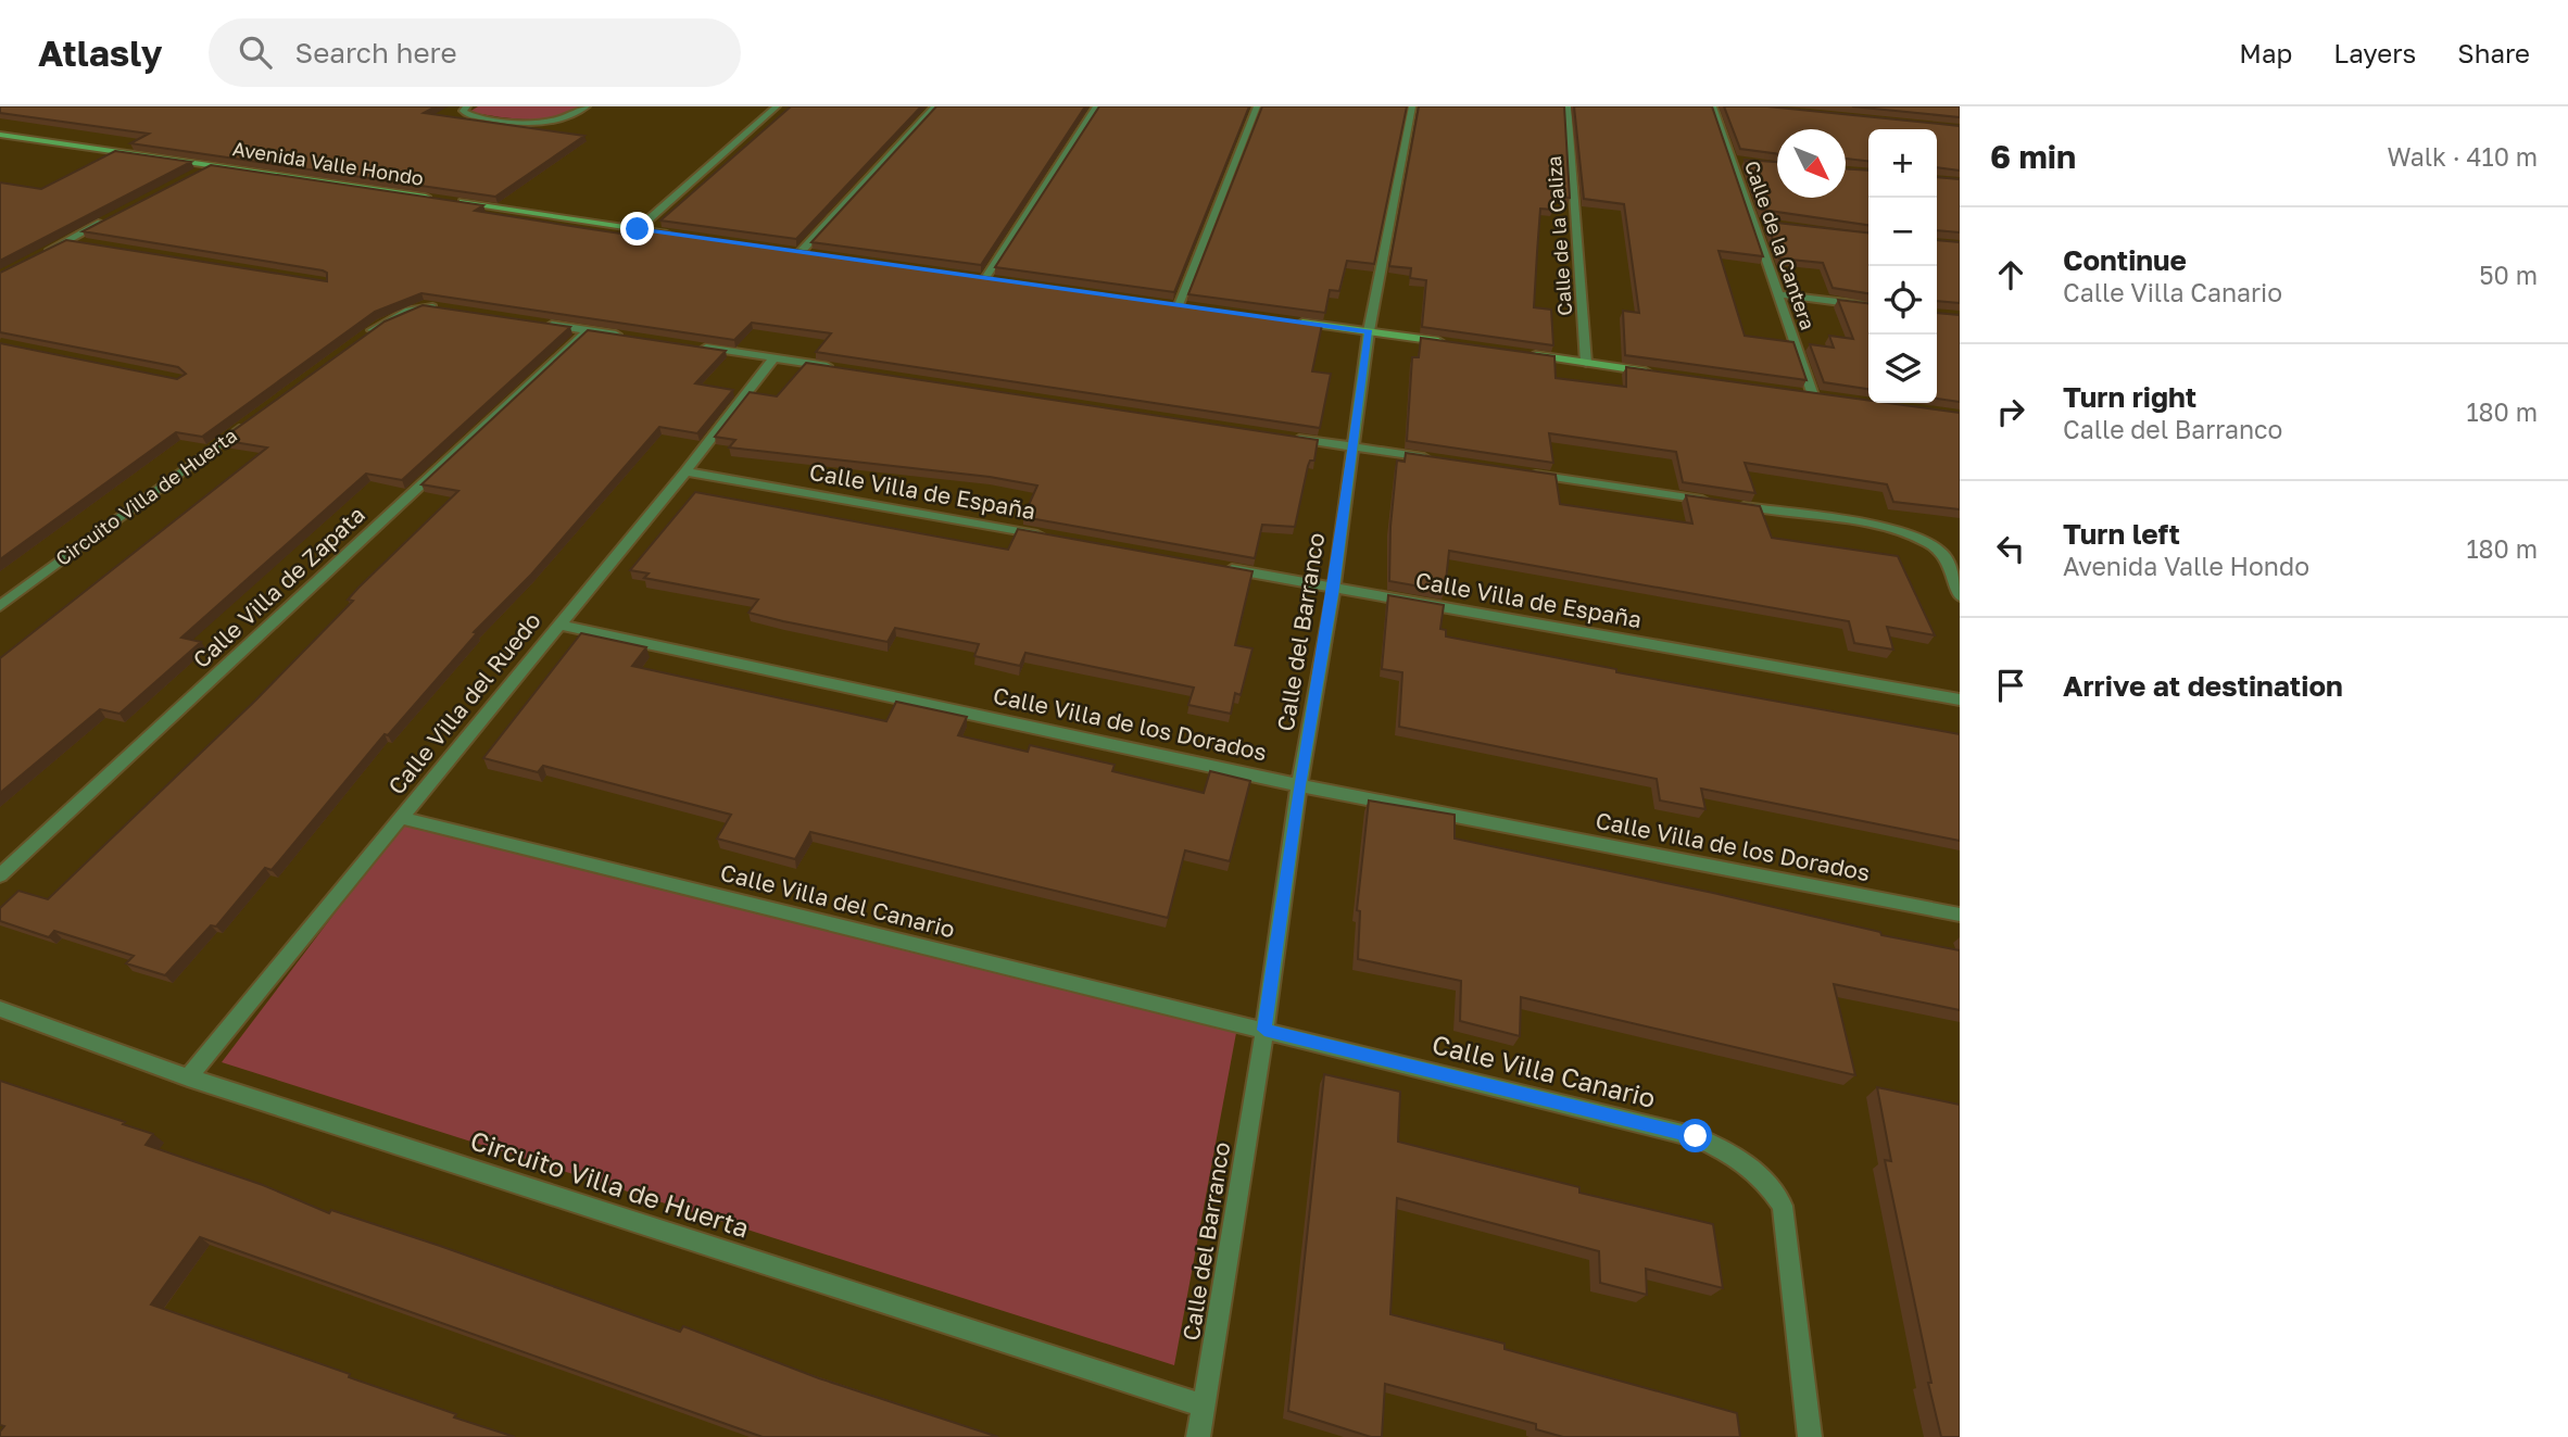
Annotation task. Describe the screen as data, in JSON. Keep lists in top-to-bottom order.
{
  "streets": {
    "street": [
      "Avenida Valle Hondo",
      "Calle de la Caliza",
      "Calle de la Cantera",
      "Calle Villa de España",
      "Circuito Villa de Huerta",
      "Calle Villa de Zapata",
      "Calle del Barranco",
      "Calle Villa del Ruedo",
      "Calle Villa de los Dorados",
      "Calle Villa del Canario",
      "Calle Villa Canario"
    ]
  },
  "crossings": [
    ["Calle Villa de España", "Calle del Barranco"],
    ["Calle Villa de España", "Calle Villa del Ruedo"],
    ["Circuito Villa de Huerta", "Calle del Barranco"],
    ["Circuito Villa de Huerta", "Calle Villa del Ruedo"],
    ["Calle del Barranco", "Calle Villa de los Dorados"],
    ["Calle del Barranco", "Calle Villa del Canario"],
    ["Calle del Barranco", "Calle Villa Canario"],
    ["Calle Villa del Ruedo", "Calle Villa de los Dorados"],
    ["Calle Villa del Ruedo", "Calle Villa del Canario"],
    ["Calle Villa del Canario", "Calle Villa Canario"]
  ],
  "north": "bottom right",
  "page": {
    "header": "Atlasly",
    "search": "Search here",
    "nav": ["Map", "Layers", "Share"],
    "heading": ["6 min", "Walk · 410 m"],
    "map_buttons": ["+", "−"],
    "list": [
      ["Continue", "Calle Villa Canario", "50 m"],
      ["Turn right", "Calle del Barranco", "180 m"],
      ["Turn left", "Avenida Valle Hondo", "180 m"],
      "Arrive at destination"
    ]
  }
}
